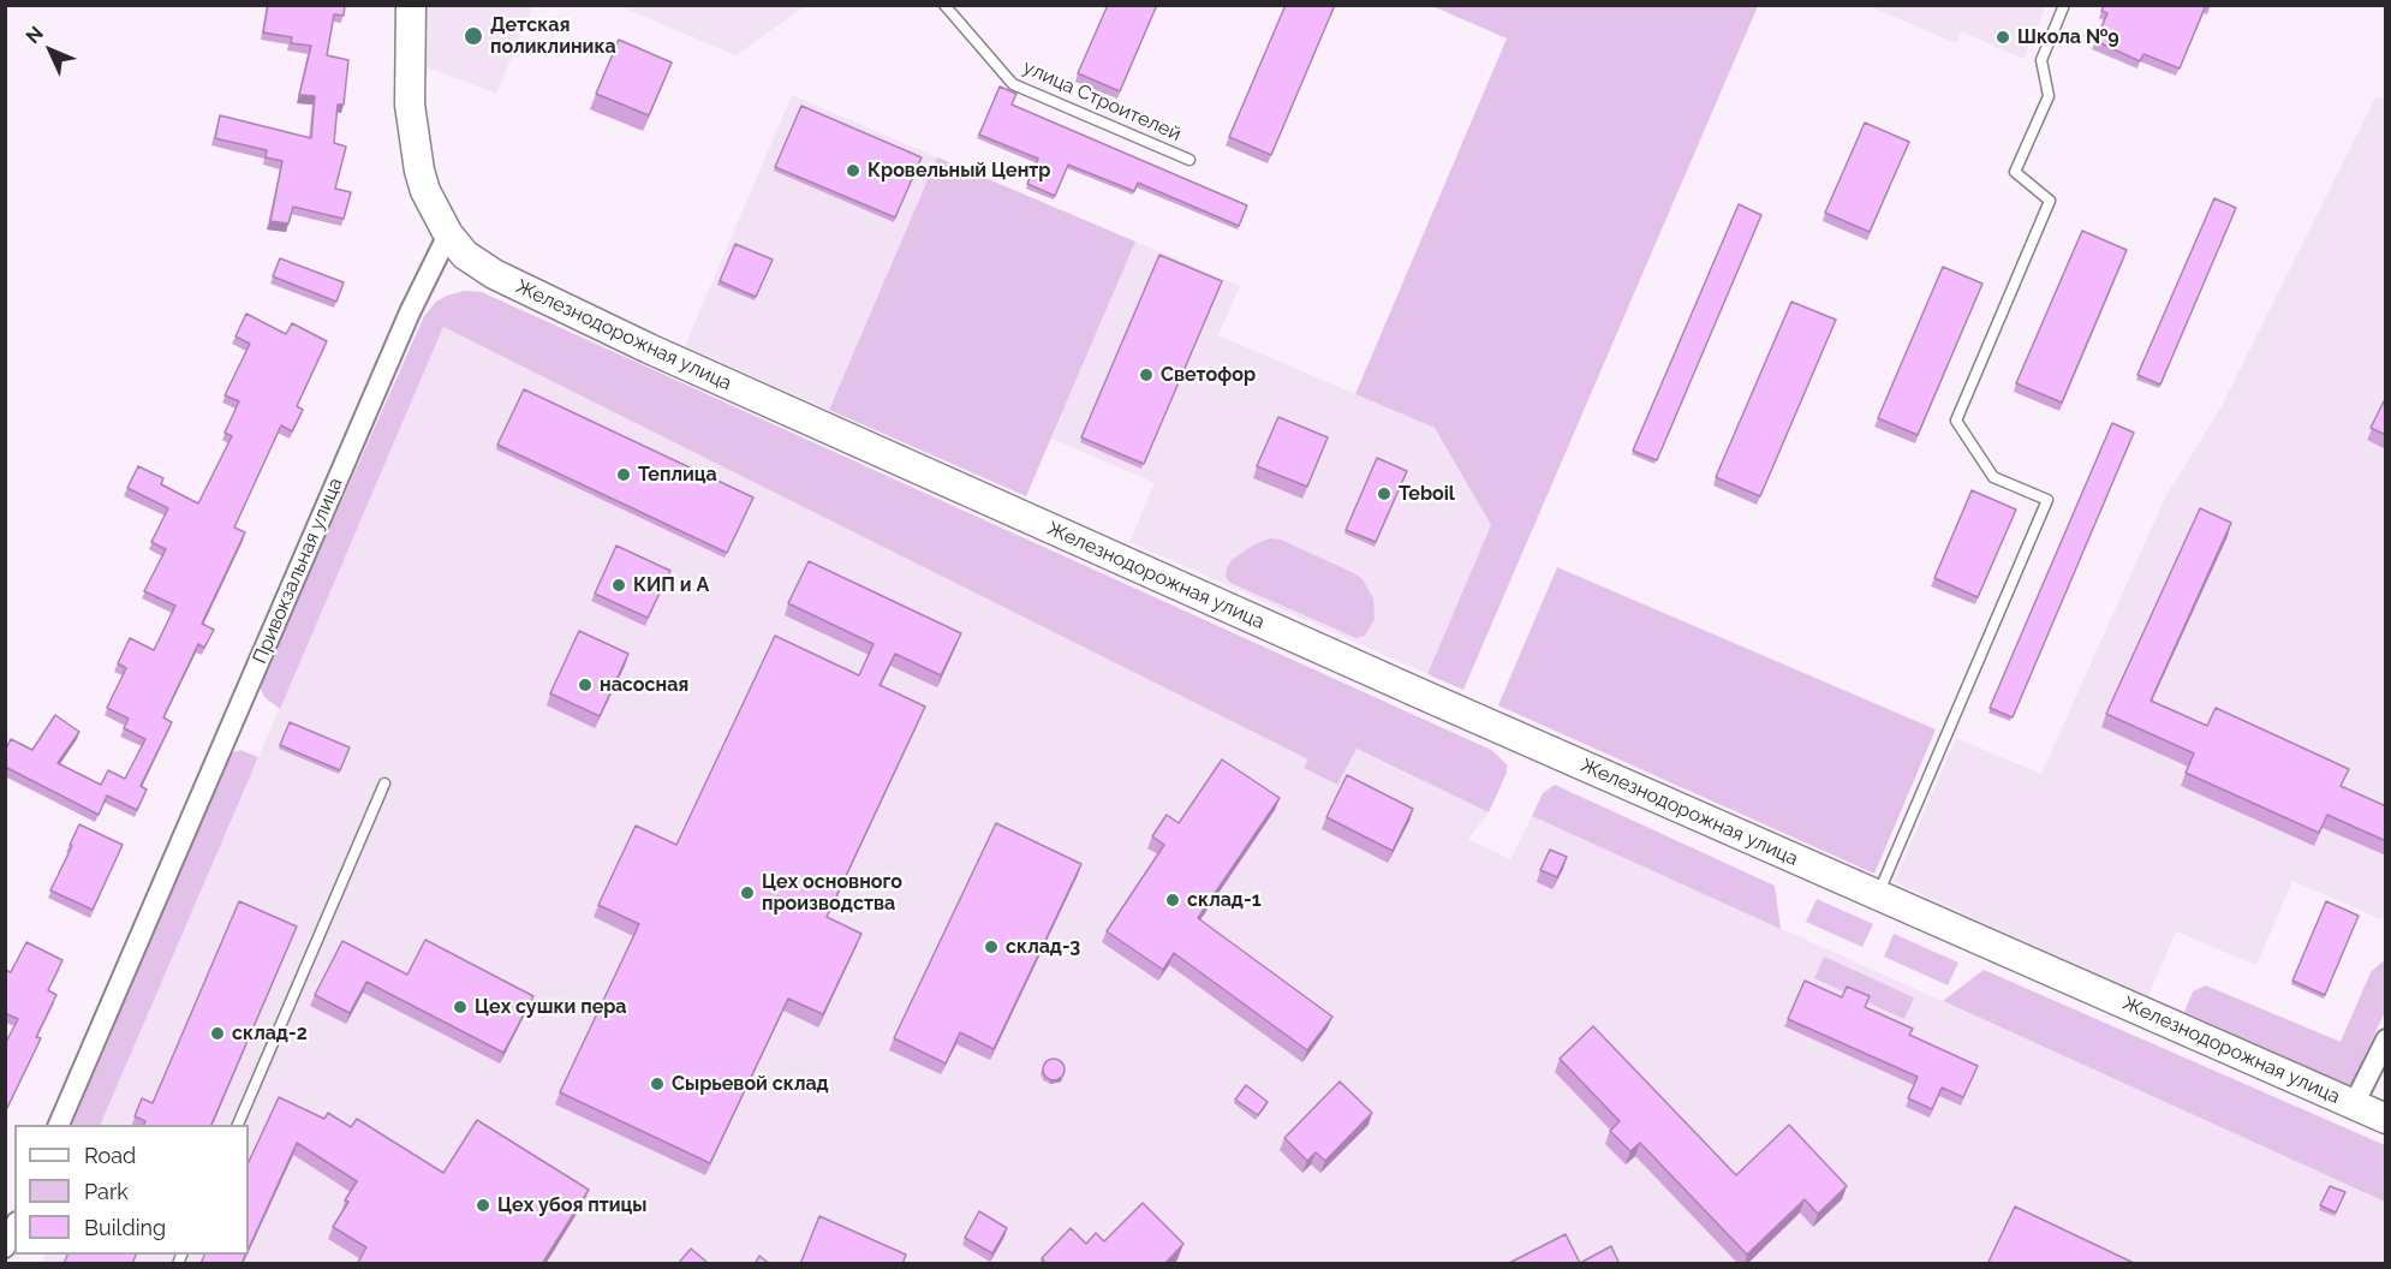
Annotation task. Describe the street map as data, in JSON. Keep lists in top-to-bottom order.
{
  "streets": {
    "main road": ["Железнодорожная улица"],
    "street": ["Привокзальная улица"],
    "lane": ["улица Строителей"]
  },
  "crossings": [
    ["Железнодорожная улица", "Привокзальная улица"]
  ],
  "places": [
    "Детская поликлиника",
    "Школа №9",
    "Кровельный Центр",
    "Светофор",
    "Теплица",
    "Teboil",
    "КИП и А",
    "насосная",
    "Цех основного производства",
    "склад-1",
    "склад-3",
    "Цех сушки пера",
    "склад-2",
    "Сырьевой склад",
    "Цех убоя птицы"
  ],
  "legend": ["Road", "Park", "Building"],
  "north": "top left"
}
